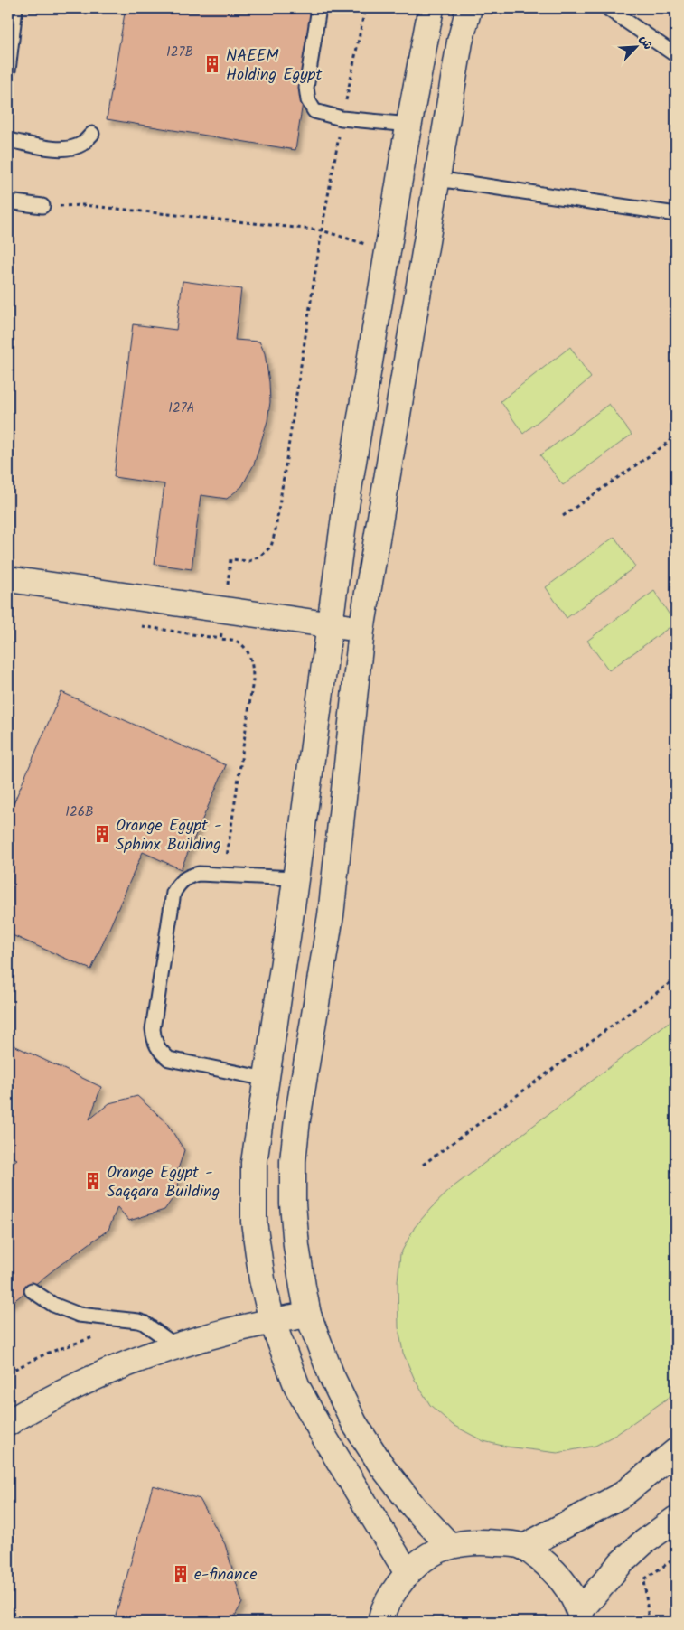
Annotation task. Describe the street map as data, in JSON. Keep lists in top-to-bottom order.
{
  "places": {
    "building": [
      "NAEEM Holding Egypt",
      "Orange Egypt - Sphinx Building",
      "Orange Egypt - Saqqara Building",
      "e-finance"
    ]
  },
  "house_numbers": ["127B", "127A", "126B"],
  "north": "top right"
}
